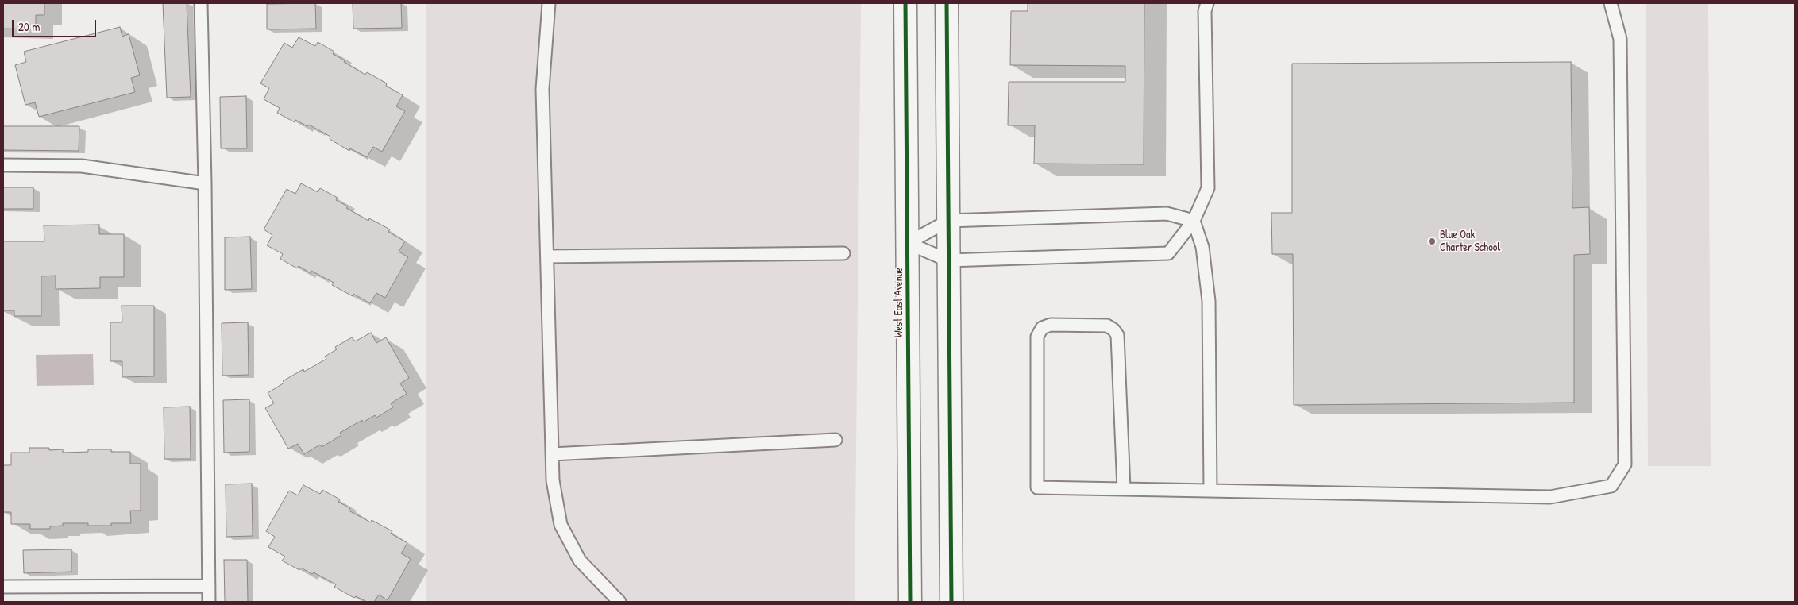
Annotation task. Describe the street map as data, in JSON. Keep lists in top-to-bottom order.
{
  "streets": {
    "main road": ["West East Avenue"]
  },
  "places": ["Blue Oak Charter School"],
  "scale_bar": "20 m"
}
